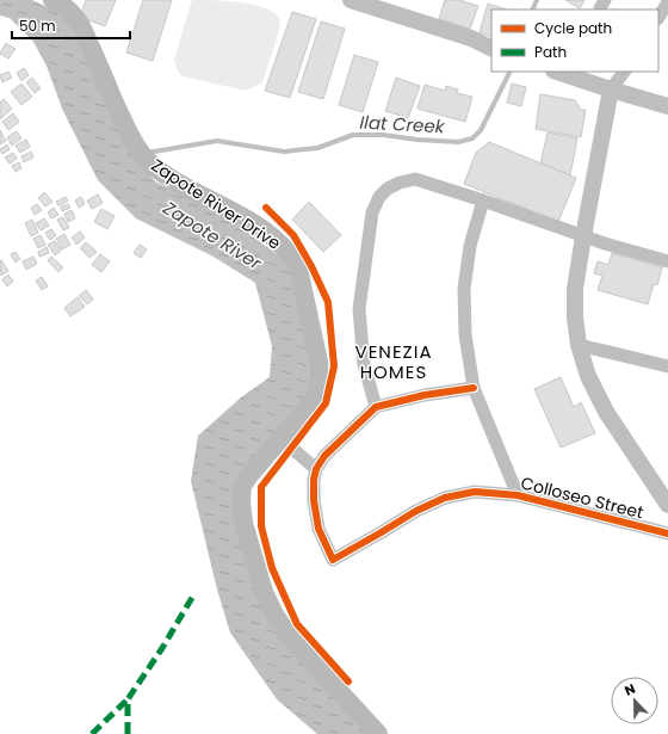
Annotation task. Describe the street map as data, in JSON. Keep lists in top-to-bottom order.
{
  "streets": {
    "main road": ["Zapote River Drive"],
    "street": ["Colloseo Street"]
  },
  "crossings": [
    ["Zapote River Drive", "Colloseo Street"]
  ],
  "districts": ["VENEZIA HOMES"],
  "water": ["Ilat Creek", "Zapote River"],
  "legend": ["Cycle path", "Path"],
  "scale_bar": "50 m",
  "north": "top left"
}
